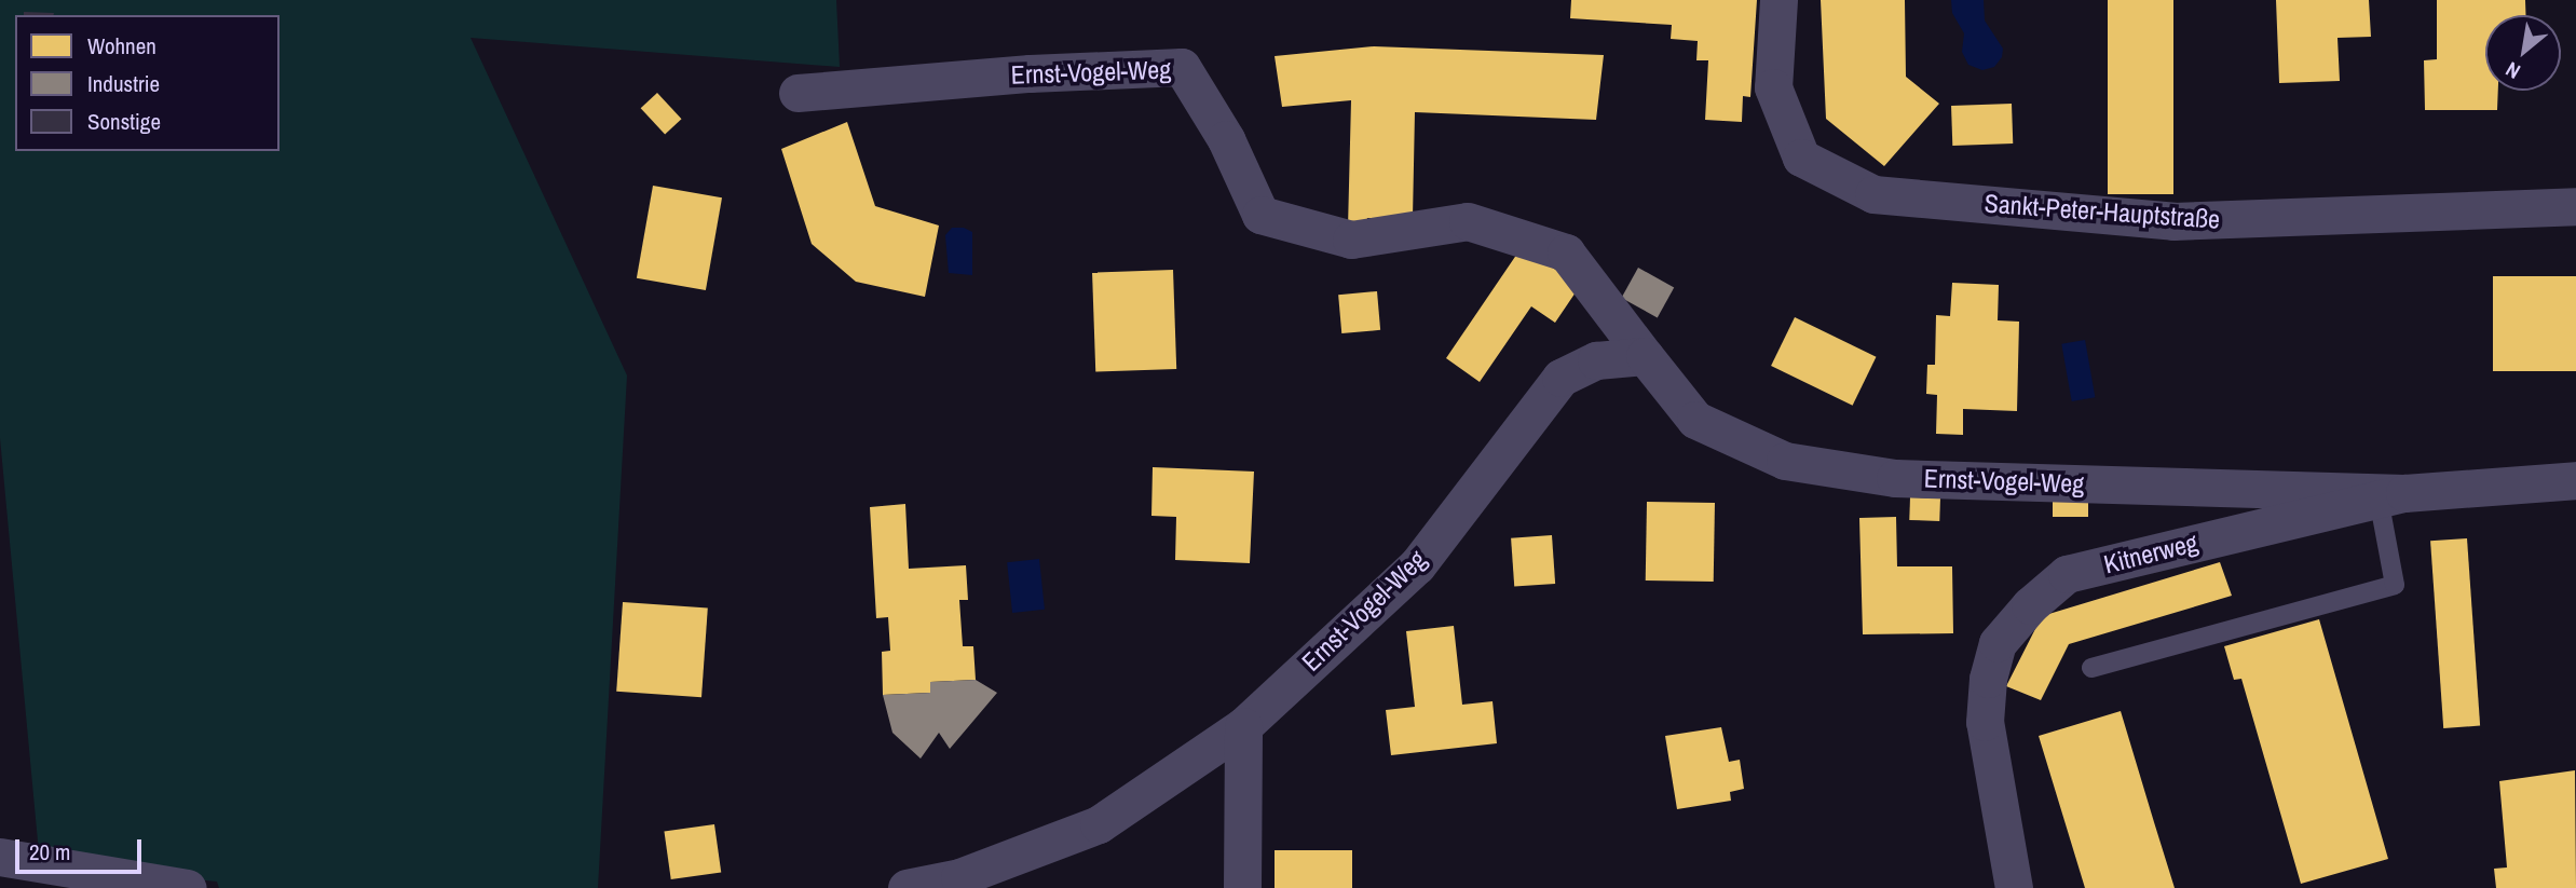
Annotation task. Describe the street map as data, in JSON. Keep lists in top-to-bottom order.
{
  "streets": {
    "street": ["Ernst-Vogel-Weg", "Sankt-Peter-Hauptstraße", "Kitnerweg"]
  },
  "crossings": [
    ["Ernst-Vogel-Weg", "Kitnerweg"]
  ],
  "legend": ["Wohnen", "Industrie", "Sonstige"],
  "scale_bar": "20 m",
  "north": "bottom left"
}
